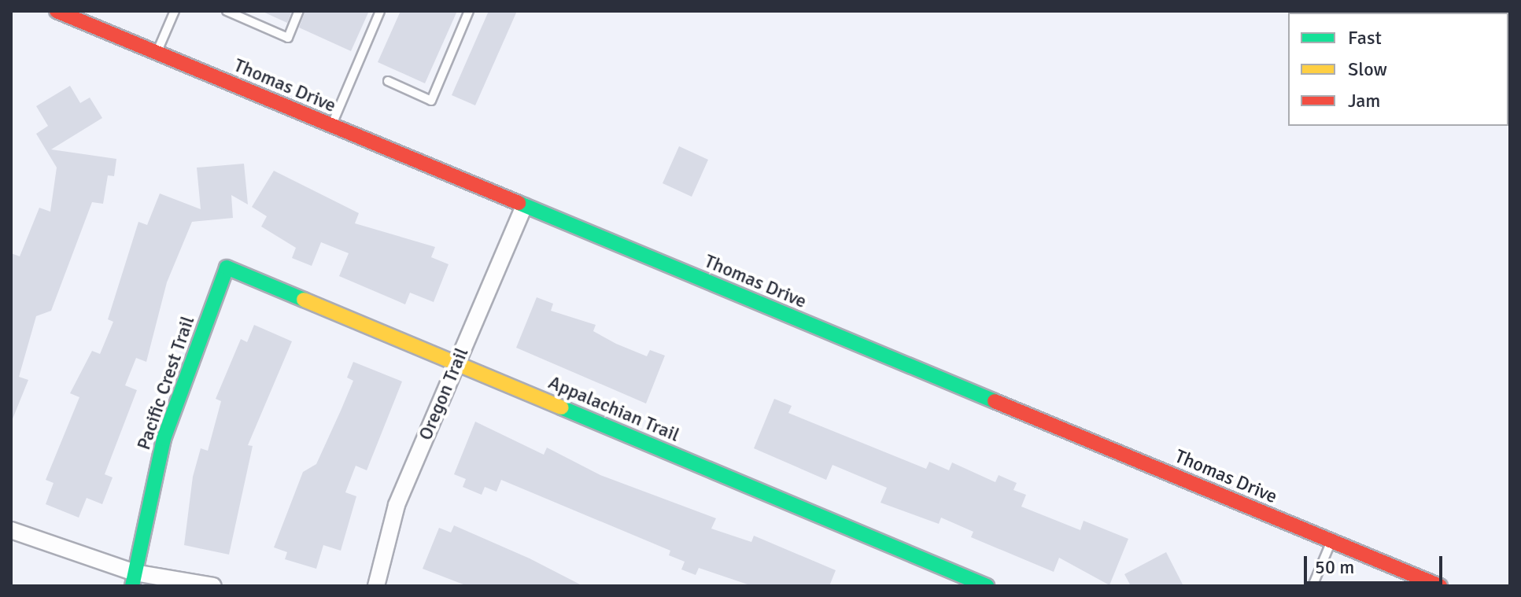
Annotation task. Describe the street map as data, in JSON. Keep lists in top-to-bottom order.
{
  "streets": {
    "street": [
      "Thomas Drive",
      "Pacific Crest Trail",
      "Oregon Trail",
      "Appalachian Trail"
    ]
  },
  "crossings": [
    ["Thomas Drive", "Oregon Trail"],
    ["Pacific Crest Trail", "Appalachian Trail"],
    ["Oregon Trail", "Appalachian Trail"]
  ],
  "legend": ["Fast", "Slow", "Jam"],
  "scale_bar": "50 m"
}
